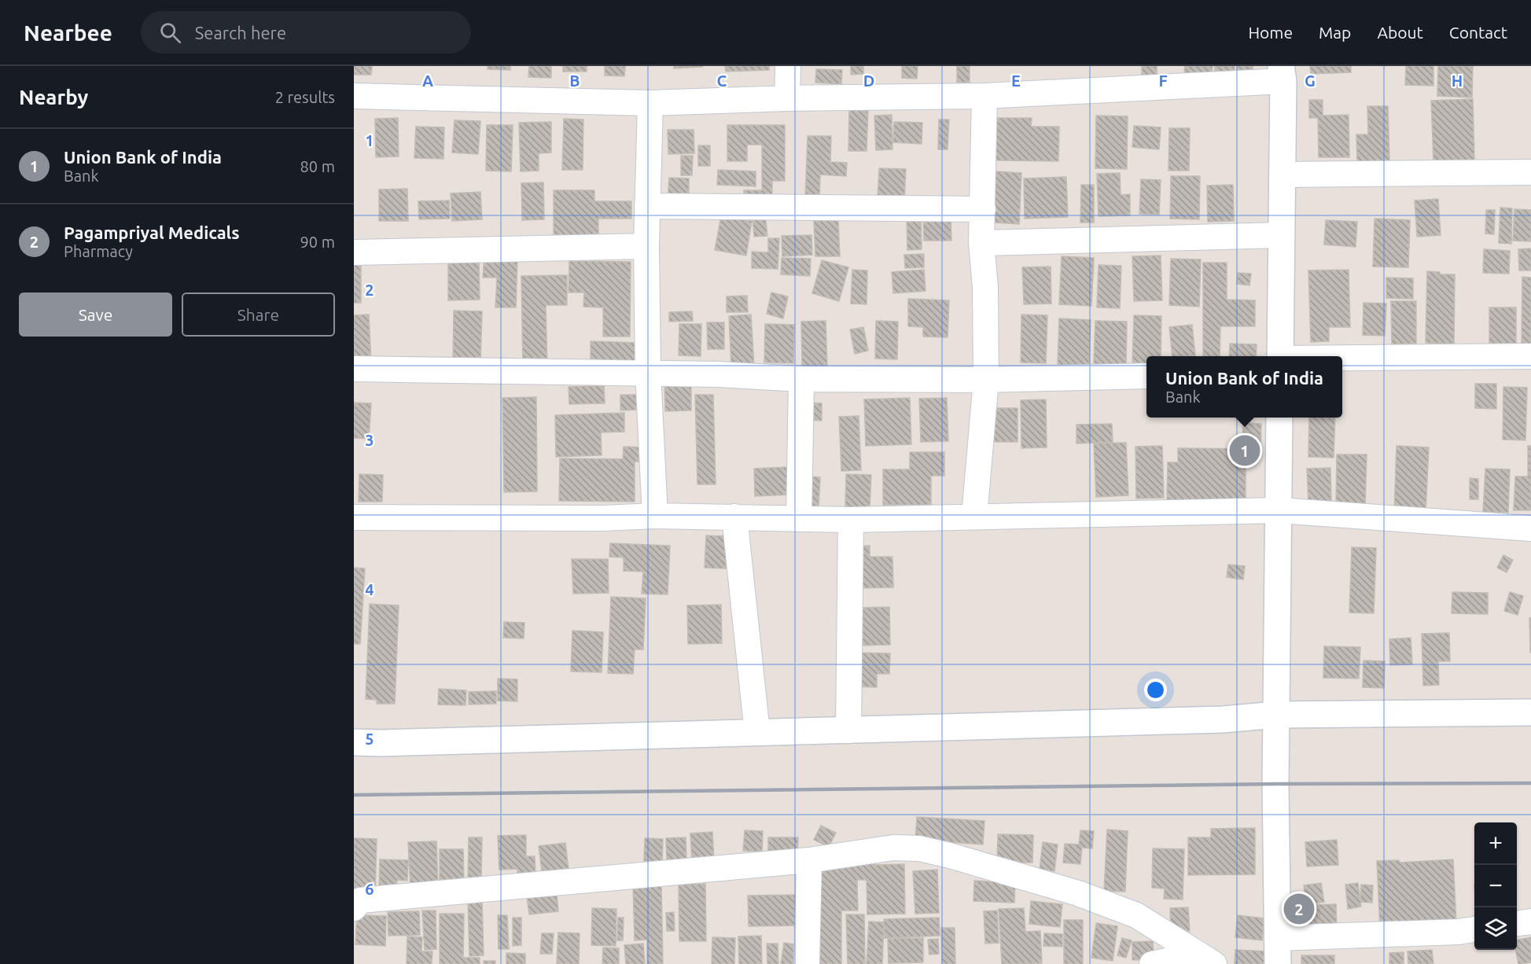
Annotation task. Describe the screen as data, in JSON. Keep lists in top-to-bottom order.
{
  "page": {
    "header": "Nearbee",
    "search": "Search here",
    "nav": [
      "Home",
      "Map",
      "About",
      "Contact"
    ],
    "heading": ["Nearby", "2 results"],
    "list": [
      {
        "mark": "1",
        "name": "Union Bank of India",
        "note": "Bank",
        "value": "80 m"
      },
      {
        "mark": "2",
        "name": "Pagampriyal Medicals",
        "note": "Pharmacy",
        "value": "90 m"
      }
    ],
    "buttons": ["Save", "Share"],
    "popup": ["Union Bank of India", "Bank"],
    "pins": ["1", "2"],
    "map_buttons": ["+", "−"]
  },
  "grid": {
    "columns": [
      "A",
      "B",
      "C",
      "D",
      "E",
      "F",
      "G",
      "H"
    ],
    "rows": [
      "1",
      "2",
      "3",
      "4",
      "5",
      "6"
    ]
  }
}
